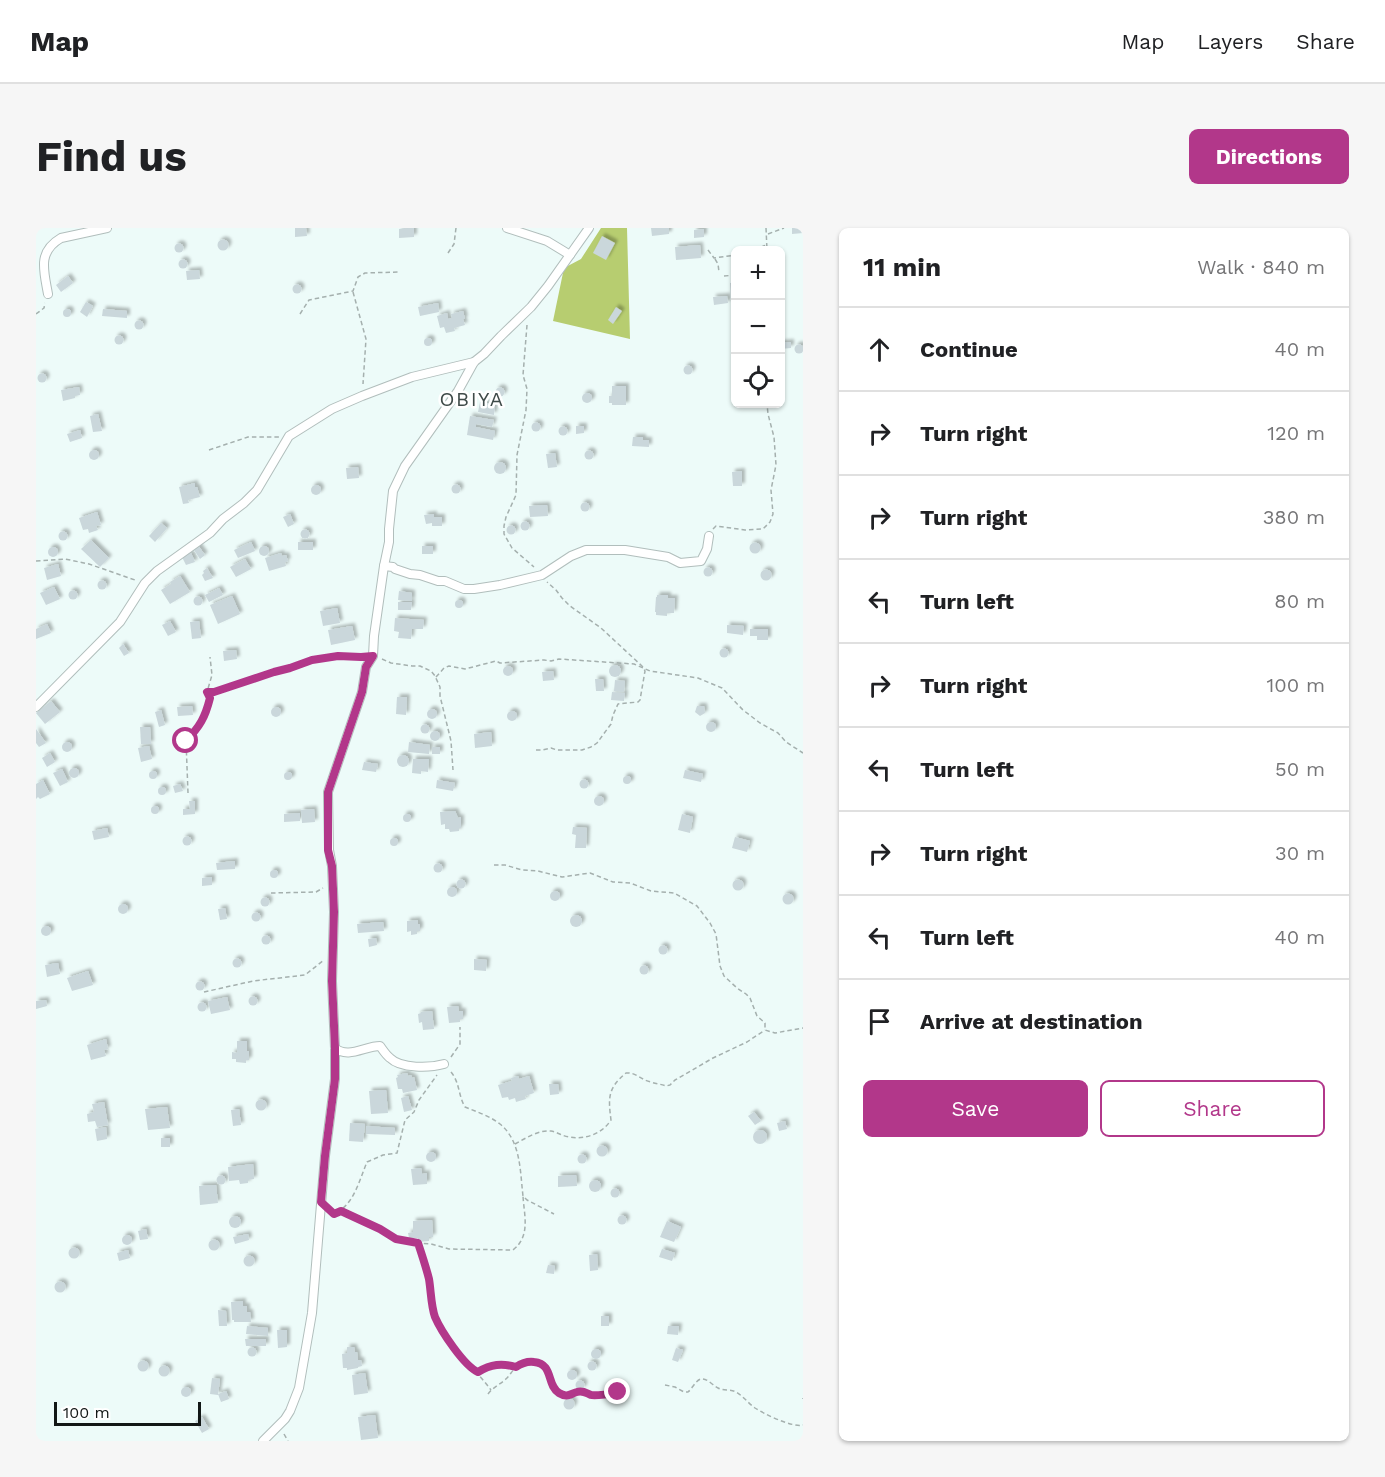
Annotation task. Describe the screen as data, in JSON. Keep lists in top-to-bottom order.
{
  "districts": ["OBIYA"],
  "scale_bar": "100 m",
  "page": {
    "header": "Map",
    "nav": ["Map", "Layers", "Share"],
    "buttons": [
      "Directions",
      ["Save", "Share"]
    ],
    "title": "Find us",
    "heading": ["11 min", "Walk · 840 m"],
    "map_buttons": ["+", "−"],
    "list": [
      ["Continue", "40 m"],
      ["Turn right", "120 m"],
      ["Turn right", "380 m"],
      ["Turn left", "80 m"],
      ["Turn right", "100 m"],
      ["Turn left", "50 m"],
      ["Turn right", "30 m"],
      ["Turn left", "40 m"],
      "Arrive at destination"
    ],
    "scale": "100 m"
  }
}
